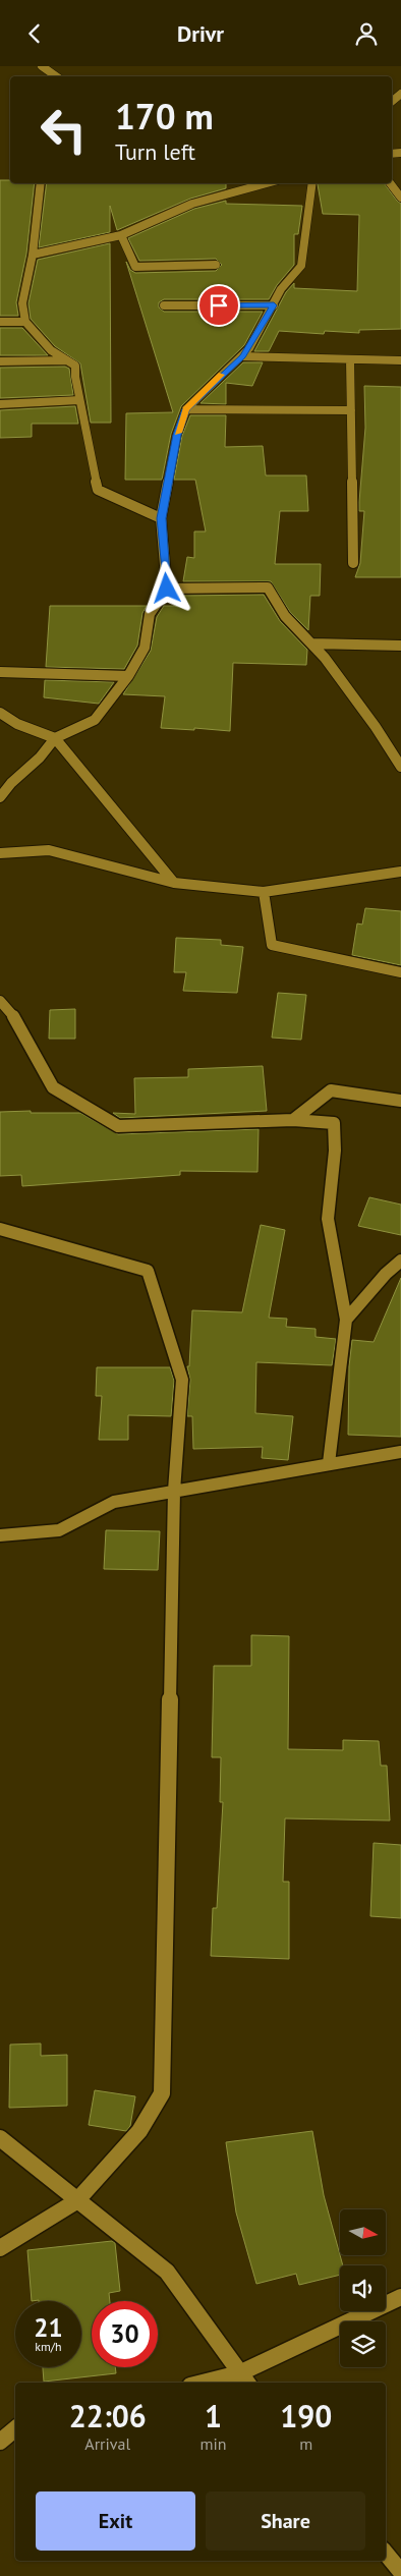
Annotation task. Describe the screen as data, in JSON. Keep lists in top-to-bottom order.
{
  "north": "right",
  "page": {
    "header": "Drivr",
    "turn": ["170 m", "Turn left"],
    "speed": "21 km/h",
    "limit": "30",
    "eta": [
      "22:06",
      "Arrival",
      "1",
      "min",
      "190",
      "m"
    ],
    "buttons": ["Exit", "Share"]
  }
}
